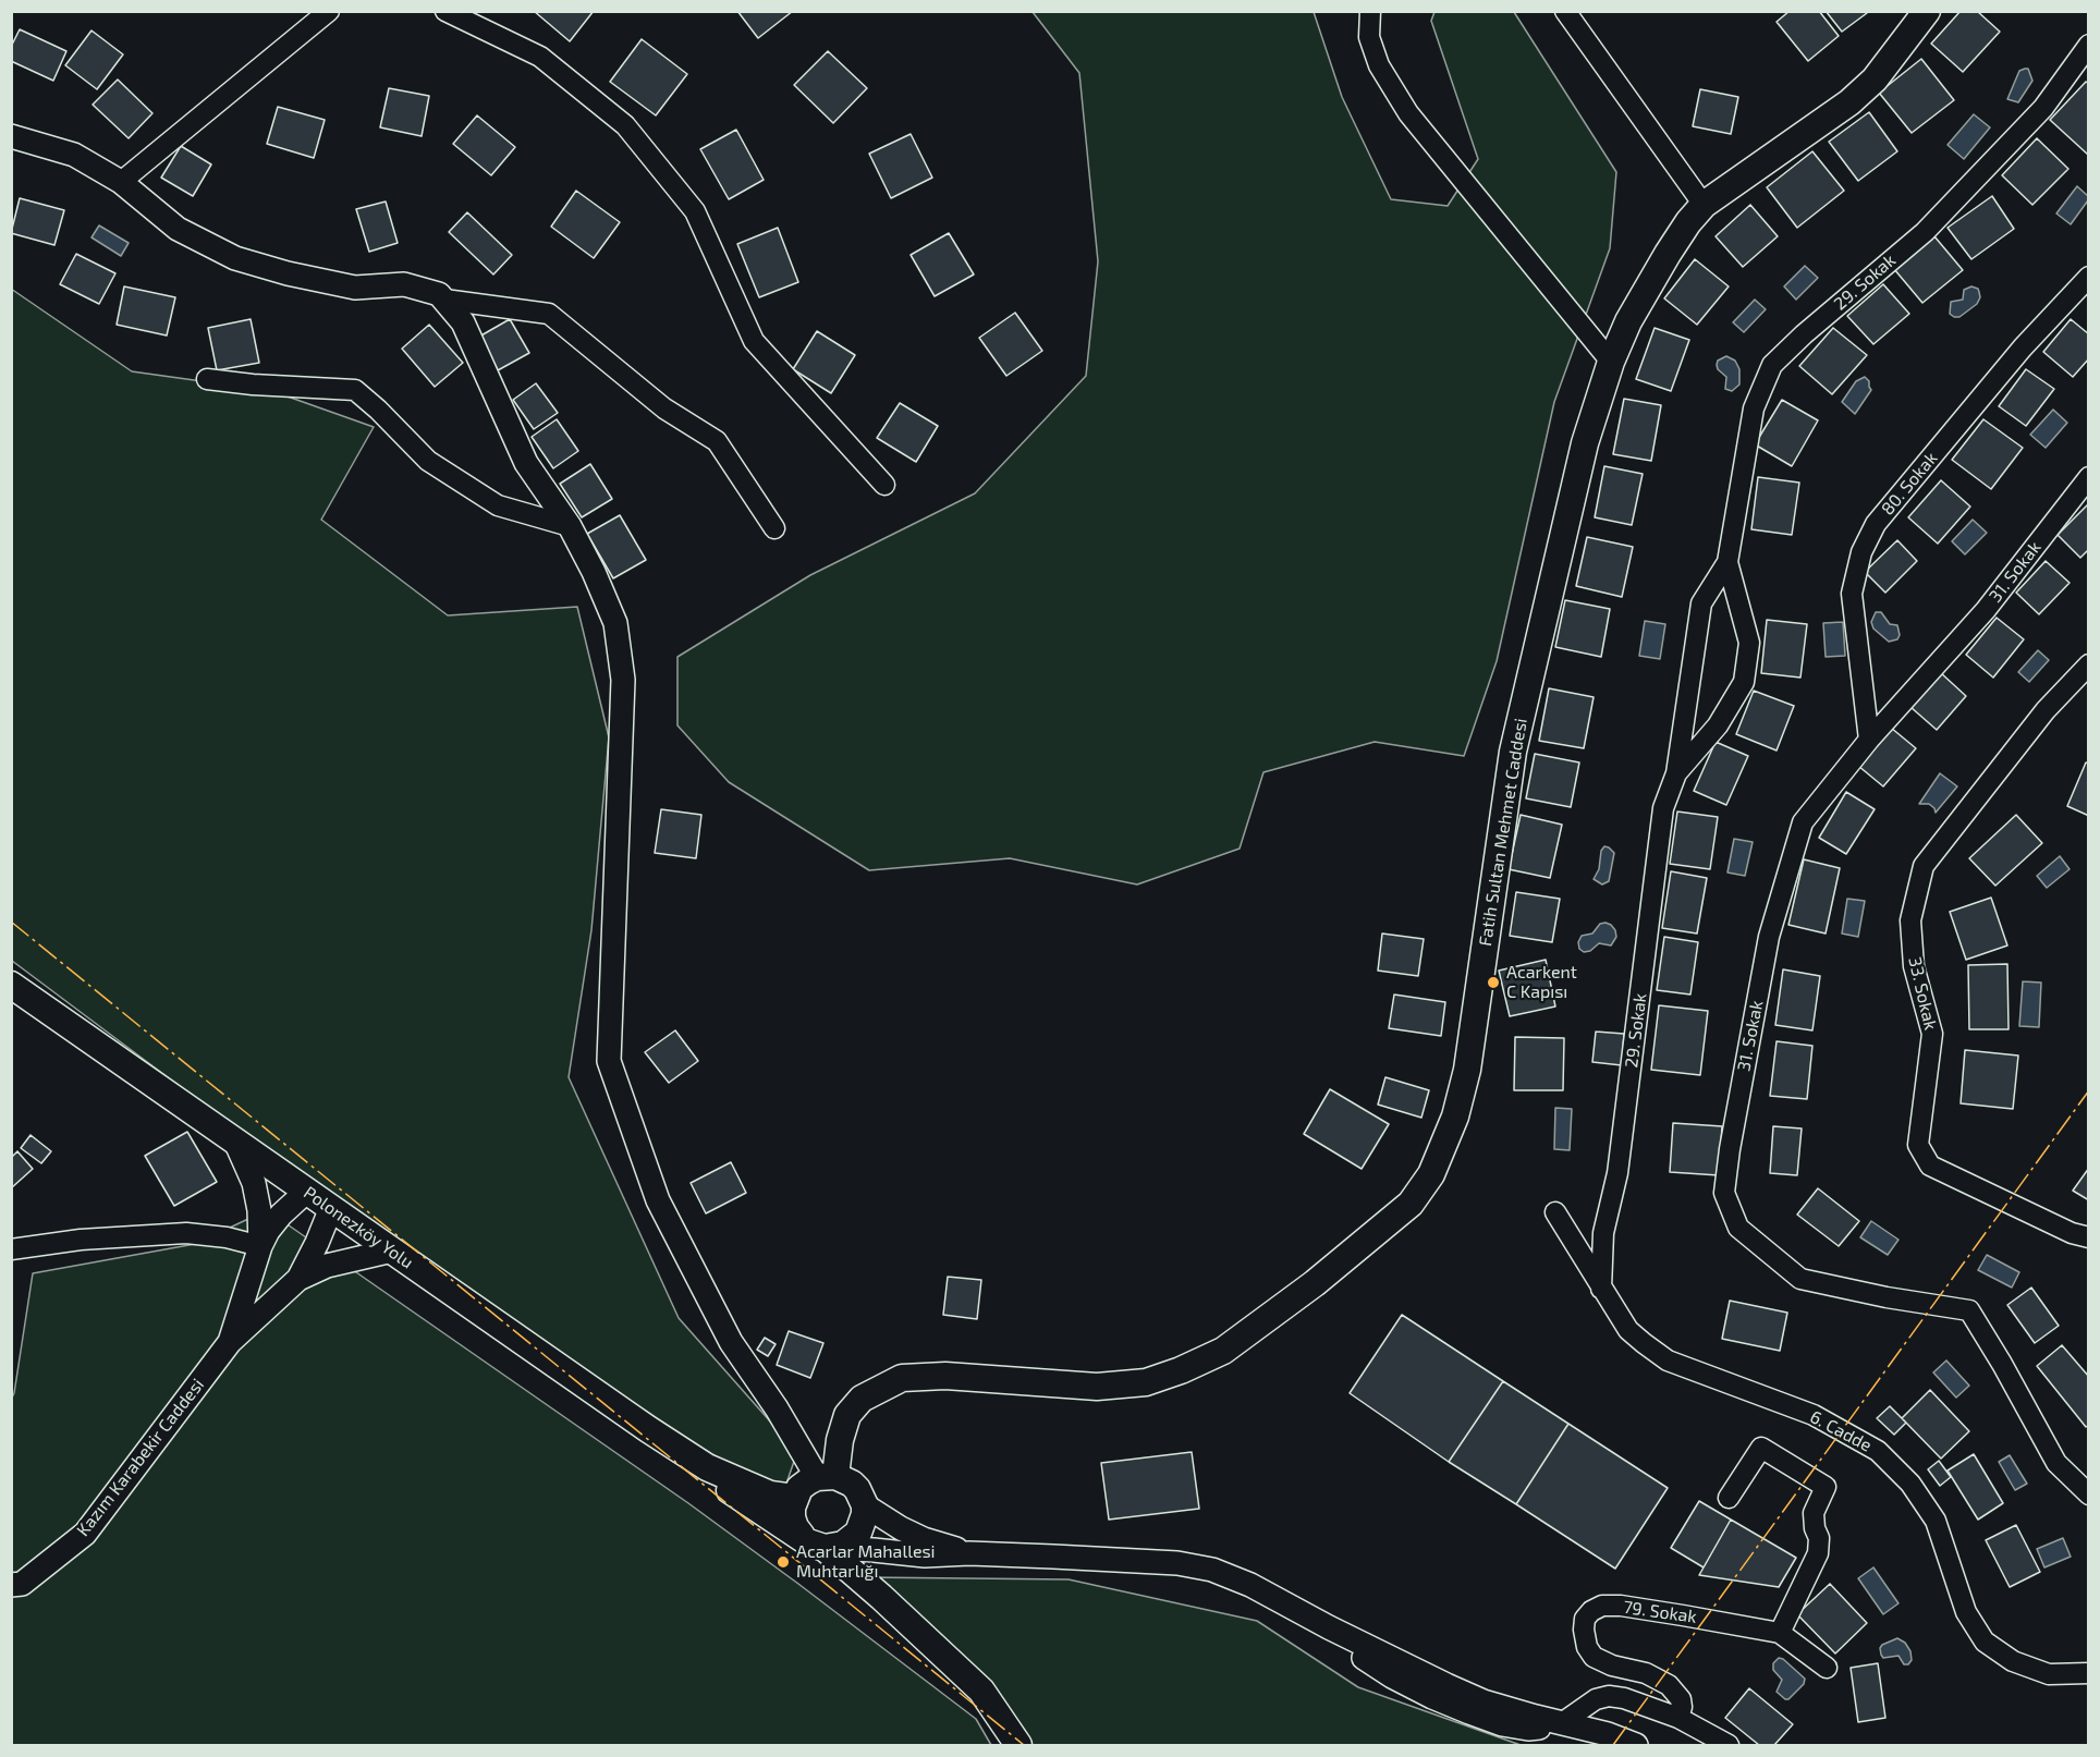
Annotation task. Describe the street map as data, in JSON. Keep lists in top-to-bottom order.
{
  "streets": {
    "main road": ["Fatih Sultan Mehmet Caddesi", "Polonezköy Yolu"],
    "street": [
      "29. Sokak",
      "80. Sokak",
      "31. Sokak",
      "33. Sokak",
      "6. Cadde",
      "Kazım Karabekir Caddesi",
      "79. Sokak"
    ]
  },
  "crossings": [
    ["29. Sokak", "6. Cadde"],
    ["80. Sokak", "31. Sokak"]
  ],
  "places": ["Acarkent C Kapısı", "Acarlar Mahallesi Muhtarlığı"]
}
